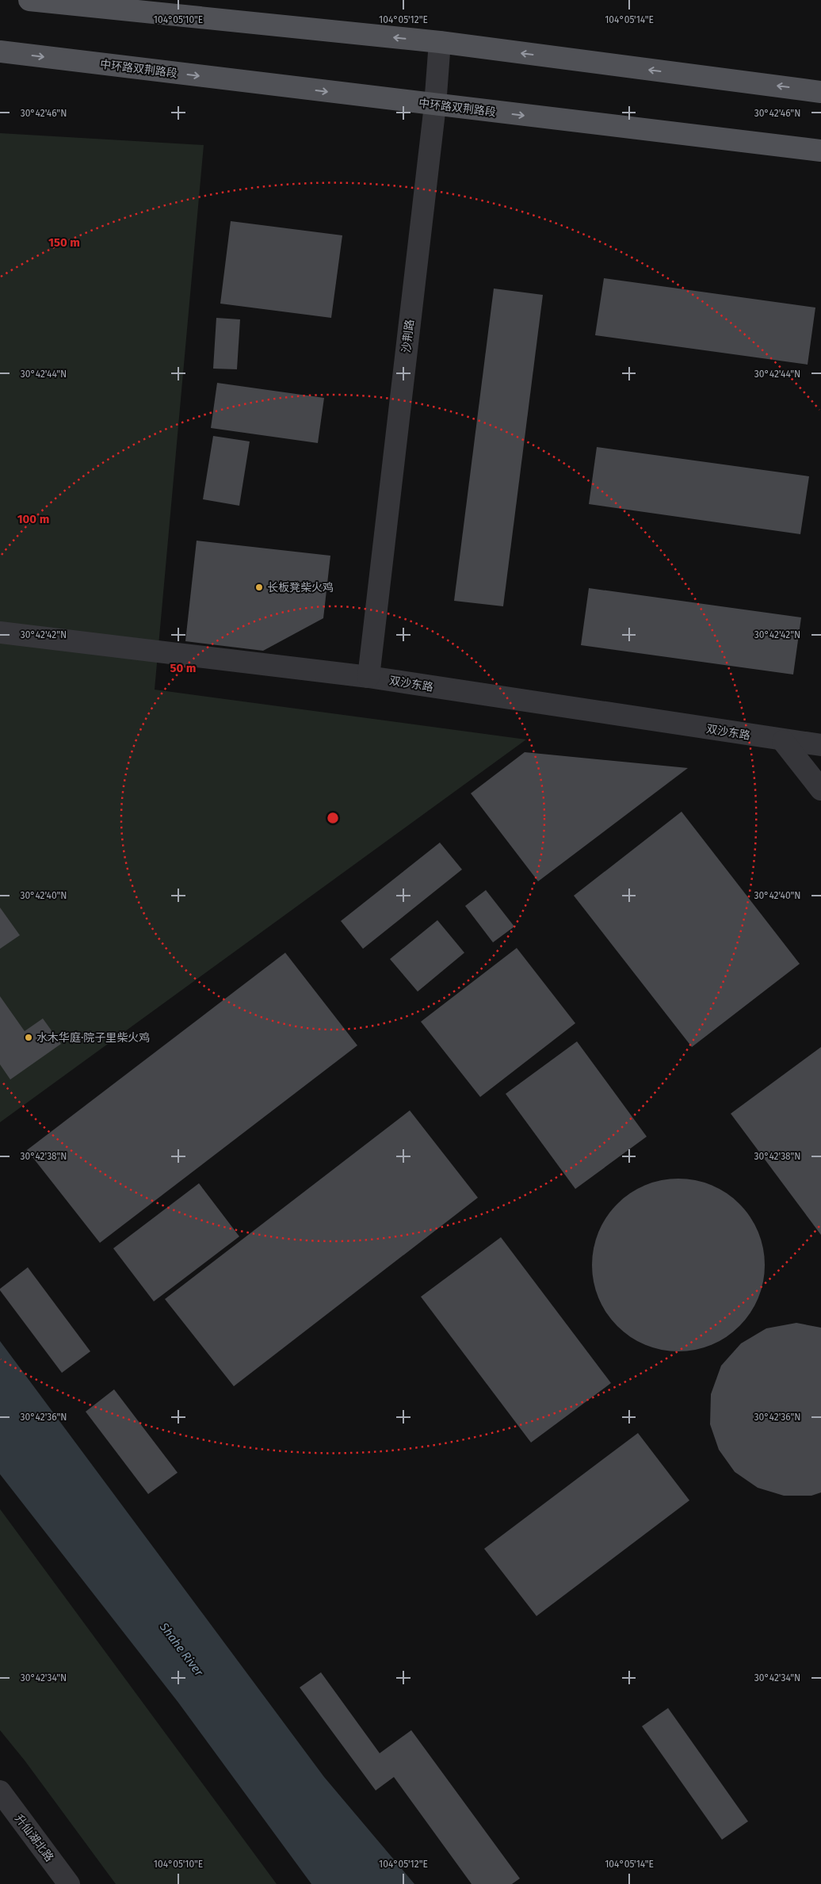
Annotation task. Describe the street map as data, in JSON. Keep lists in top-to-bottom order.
{
  "streets": {
    "main road": ["中环路双荆路段"],
    "street": ["沙荆路", "双沙东路", "升仙湖北路"]
  },
  "crossings": [
    ["中环路双荆路段", "沙荆路"],
    ["沙荆路", "双沙东路"]
  ],
  "water": ["Shahe River"],
  "places": ["长板凳柴火鸡", "水木华庭·院子里柴火鸡"],
  "coordinates": [
    "104°05'10\"E",
    "104°05'12\"E",
    "104°05'14\"E",
    "30°42'46\"N",
    "30°42'44\"N",
    "30°42'42\"N",
    "30°42'40\"N",
    "30°42'38\"N",
    "30°42'36\"N",
    "30°42'34\"N"
  ],
  "rings": ["150 m", "100 m", "50 m"]
}
